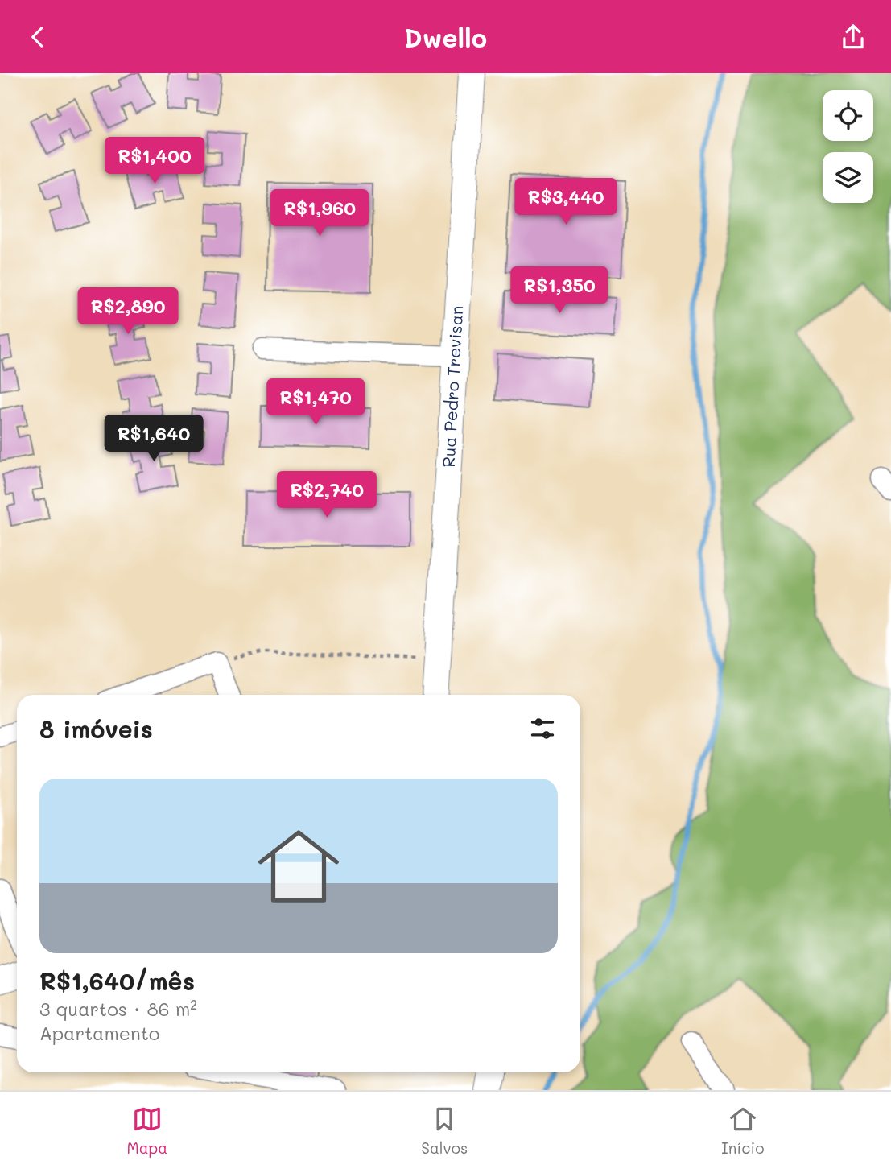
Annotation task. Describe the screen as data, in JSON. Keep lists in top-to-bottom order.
{
  "streets": {
    "street": ["Rua Pedro Trevisan"]
  },
  "page": {
    "header": "Dwello",
    "price": [
      "R$1,400",
      "R$3,440",
      "R$1,960",
      "R$1,350",
      "R$2,890",
      "R$1,470",
      "R$1,640",
      "R$2,740"
    ],
    "heading": "8 imóveis",
    "list": [
      {
        "name": "R$1,640/mês",
        "note": "3 quartos · 86 m² · Apartamento"
      }
    ],
    "tabs": ["Mapa", "Salvos", "Início"]
  }
}
